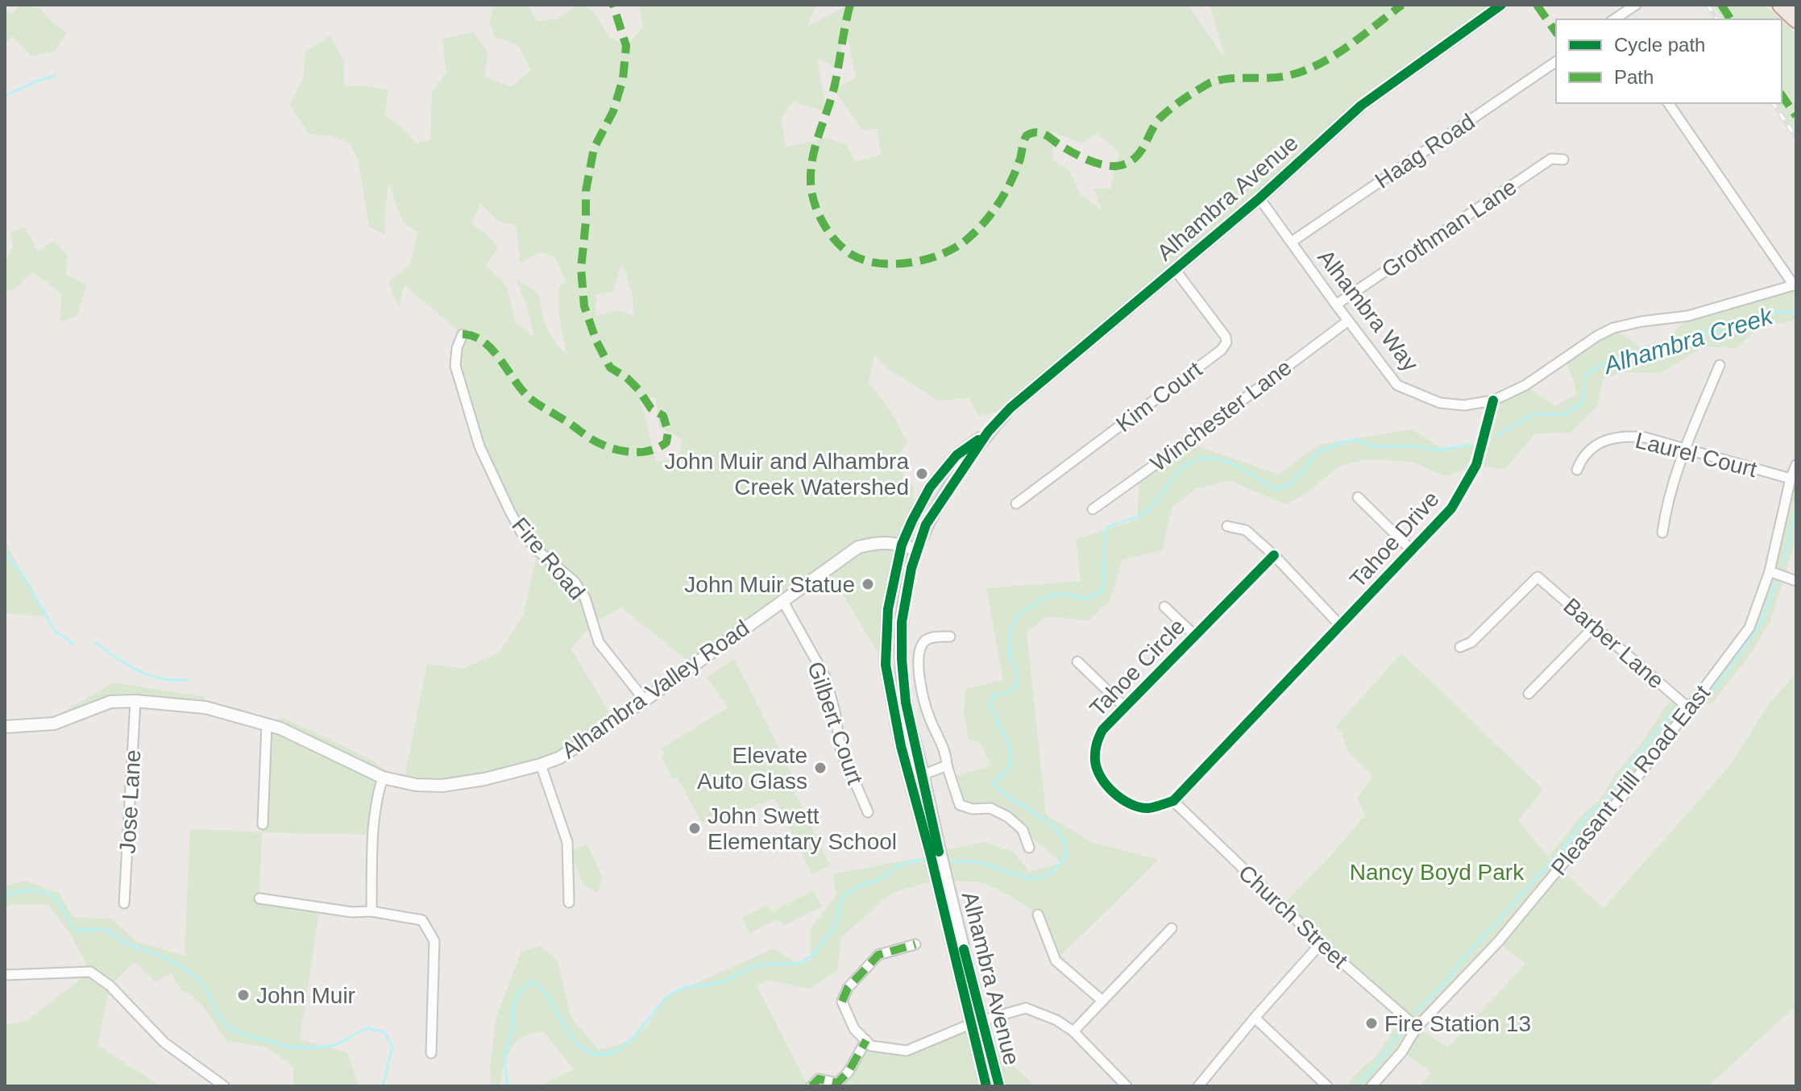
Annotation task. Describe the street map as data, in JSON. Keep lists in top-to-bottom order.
{
  "streets": {
    "main road": ["Alhambra Avenue", "Alhambra Valley Road"],
    "street": [
      "Haag Road",
      "Grothman Lane",
      "Alhambra Way",
      "Kim Court",
      "Winchester Lane",
      "Laurel Court",
      "Tahoe Drive",
      "Fire Road",
      "Barber Lane",
      "Tahoe Circle",
      "Gilbert Court",
      "Pleasant Hill Road East",
      "Jose Lane",
      "Church Street"
    ]
  },
  "crossings": [
    ["Haag Road", "Alhambra Way"],
    ["Alhambra Avenue", "Alhambra Way"],
    ["Alhambra Avenue", "Kim Court"],
    ["Alhambra Avenue", "Alhambra Valley Road"],
    ["Grothman Lane", "Alhambra Way"],
    ["Alhambra Way", "Winchester Lane"],
    ["Alhambra Way", "Tahoe Drive"],
    ["Laurel Court", "Pleasant Hill Road East"],
    ["Fire Road", "Alhambra Valley Road"],
    ["Barber Lane", "Pleasant Hill Road East"],
    ["Tahoe Circle", "Church Street"],
    ["Alhambra Valley Road", "Gilbert Court"],
    ["Alhambra Valley Road", "Jose Lane"],
    ["Pleasant Hill Road East", "Church Street"]
  ],
  "water": ["Alhambra Creek"],
  "parks": ["Nancy Boyd Park"],
  "places": [
    "John Muir and Alhambra Creek Watershed",
    "John Muir Statue",
    "Elevate Auto Glass",
    "John Swett Elementary School",
    "John Muir",
    "Fire Station 13"
  ],
  "legend": ["Cycle path", "Path"]
}
